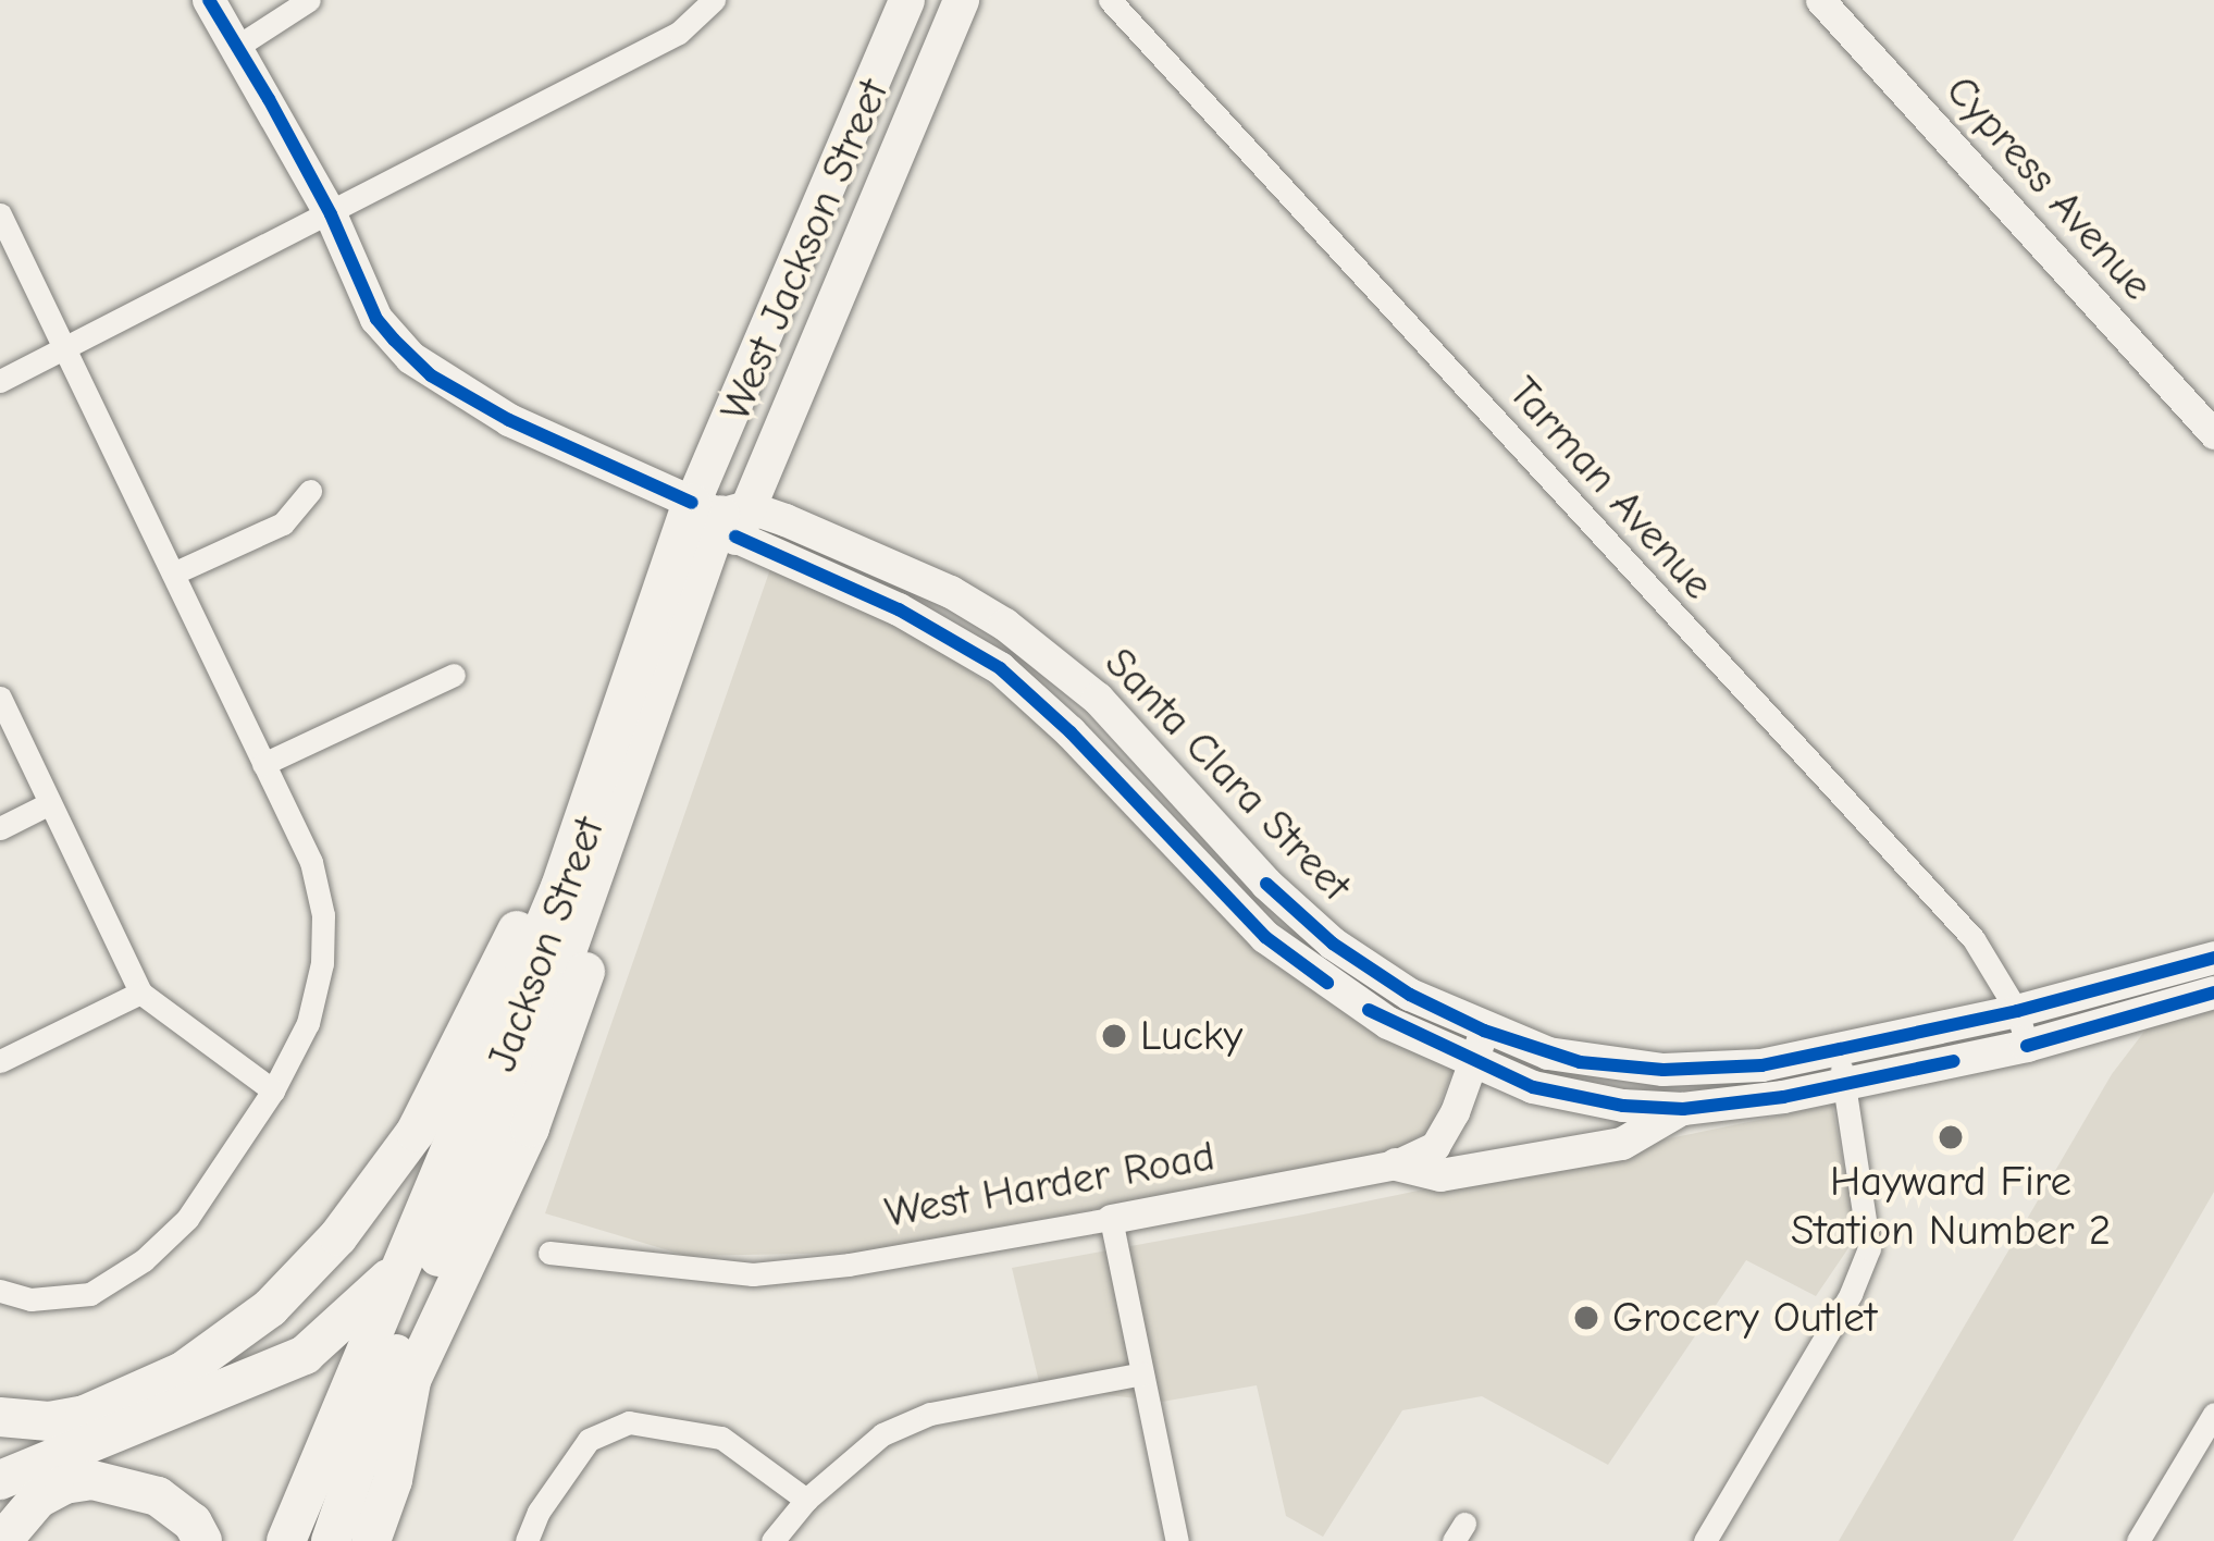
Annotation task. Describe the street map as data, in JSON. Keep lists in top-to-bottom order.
{
  "streets": {
    "highway": ["Jackson Street"],
    "main road": ["West Jackson Street", "Santa Clara Street"],
    "street": ["Cypress Avenue", "Tarman Avenue", "West Harder Road"]
  },
  "crossings": [
    ["West Jackson Street", "Santa Clara Street"],
    ["West Jackson Street", "Jackson Street"],
    ["Santa Clara Street", "Jackson Street"],
    ["Santa Clara Street", "West Harder Road"]
  ],
  "places": ["Lucky", "Hayward Fire Station Number 2", "Grocery Outlet"]
}
